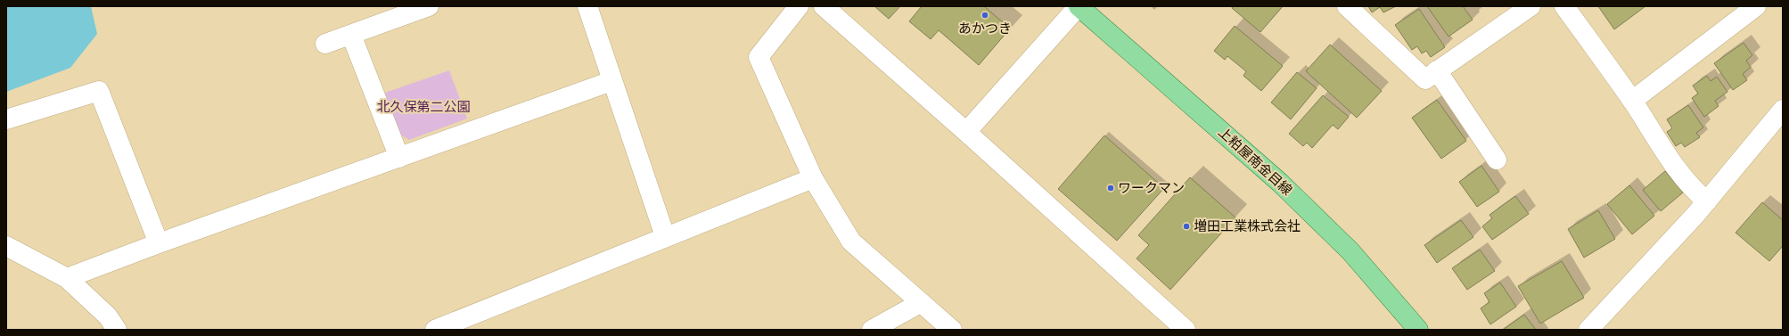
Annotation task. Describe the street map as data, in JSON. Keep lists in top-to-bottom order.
{
  "streets": {
    "main road": ["上粕屋南金目線"]
  },
  "parks": ["北久保第二公園"],
  "places": ["あかつき", "ワークマン", "増田工業株式会社"]
}
